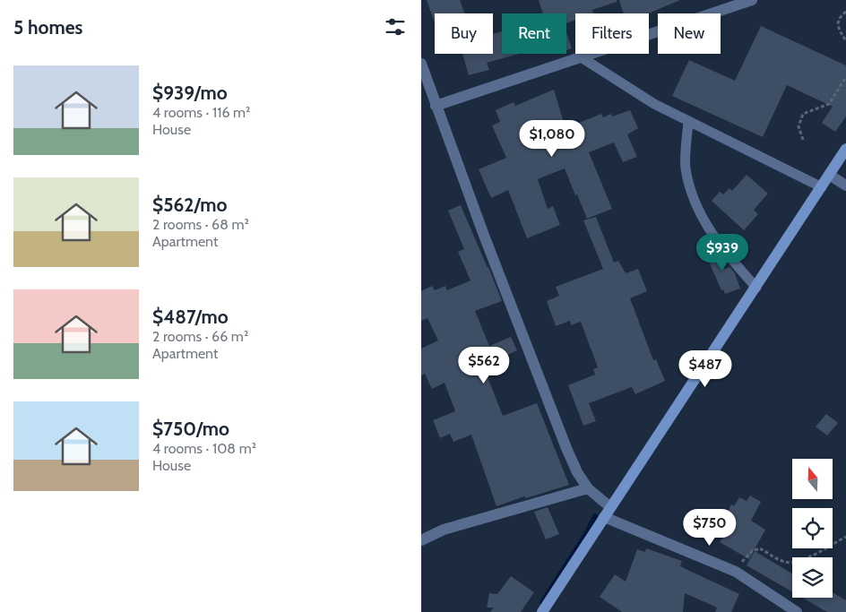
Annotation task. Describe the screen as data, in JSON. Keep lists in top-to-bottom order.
{
  "north": "top",
  "page": {
    "heading": "5 homes",
    "chip": [
      "Buy",
      "Rent",
      "Filters",
      "New"
    ],
    "list": [
      {
        "name": "$939/mo",
        "note": "4 rooms · 116 m² · House"
      },
      {
        "name": "$562/mo",
        "note": "2 rooms · 68 m² · Apartment"
      },
      {
        "name": "$487/mo",
        "note": "2 rooms · 66 m² · Apartment"
      },
      {
        "name": "$750/mo",
        "note": "4 rooms · 108 m² · House"
      }
    ],
    "price": [
      "$1,080",
      "$939",
      "$562",
      "$487",
      "$750"
    ]
  }
}
